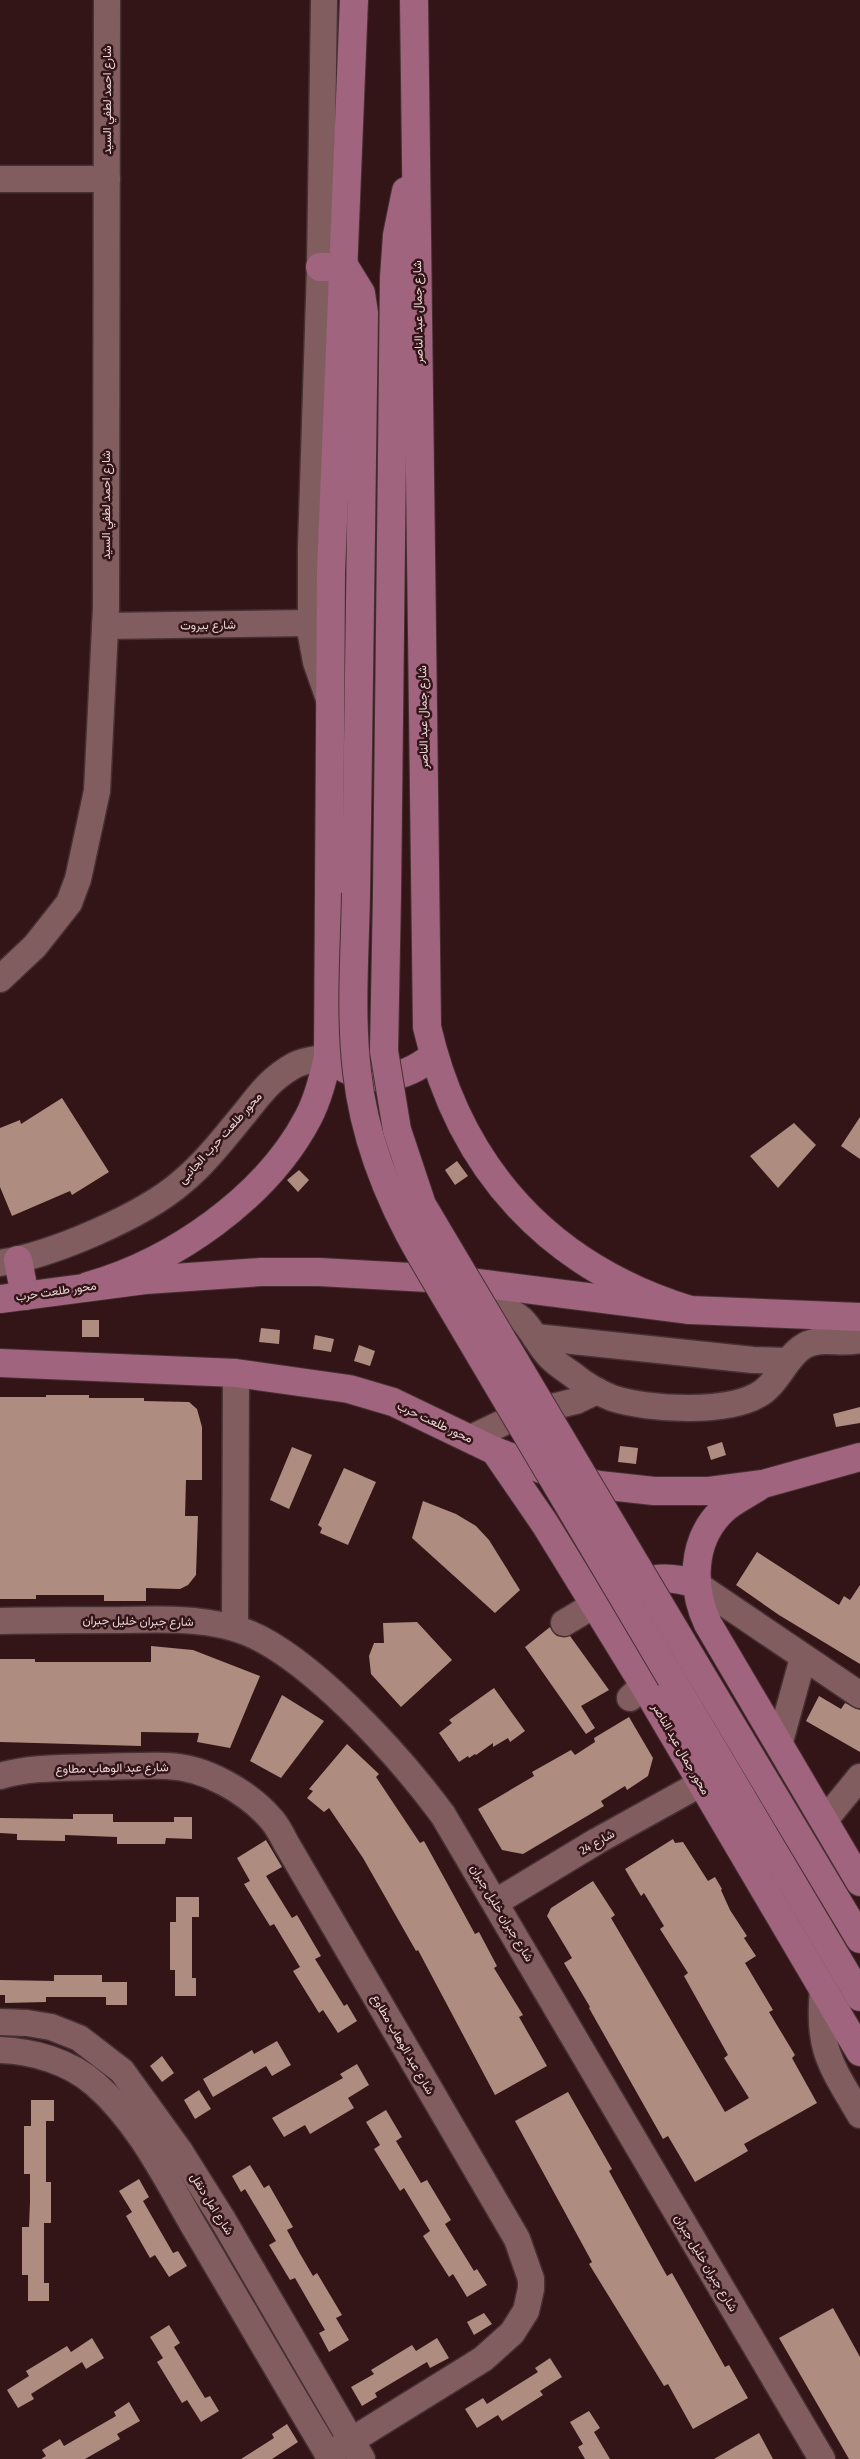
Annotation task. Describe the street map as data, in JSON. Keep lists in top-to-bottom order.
{
  "streets": {
    "main road": ["شارع جمال عبد الناصر", "محور طلعت حرب", "محور جمال عبد الناصر"],
    "street": [
      "شارع احمد لطفي السيد",
      "شارع بيروت",
      "محور طلعت حرب الجانبى",
      "شارع جبران خليل جبران",
      "شارع عبد الوهاب مطاوع",
      "شارع 24",
      "شارع امل دنقل"
    ]
  },
  "crossings": [
    ["شارع احمد لطفي السيد", "شارع بيروت"],
    ["شارع جمال عبد الناصر", "محور طلعت حرب"],
    ["محور طلعت حرب", "محور جمال عبد الناصر"],
    ["شارع جبران خليل جبران", "شارع 24"],
    ["محور جمال عبد الناصر", "شارع 24"],
    ["شارع عبد الوهاب مطاوع", "شارع امل دنقل"]
  ]
}
